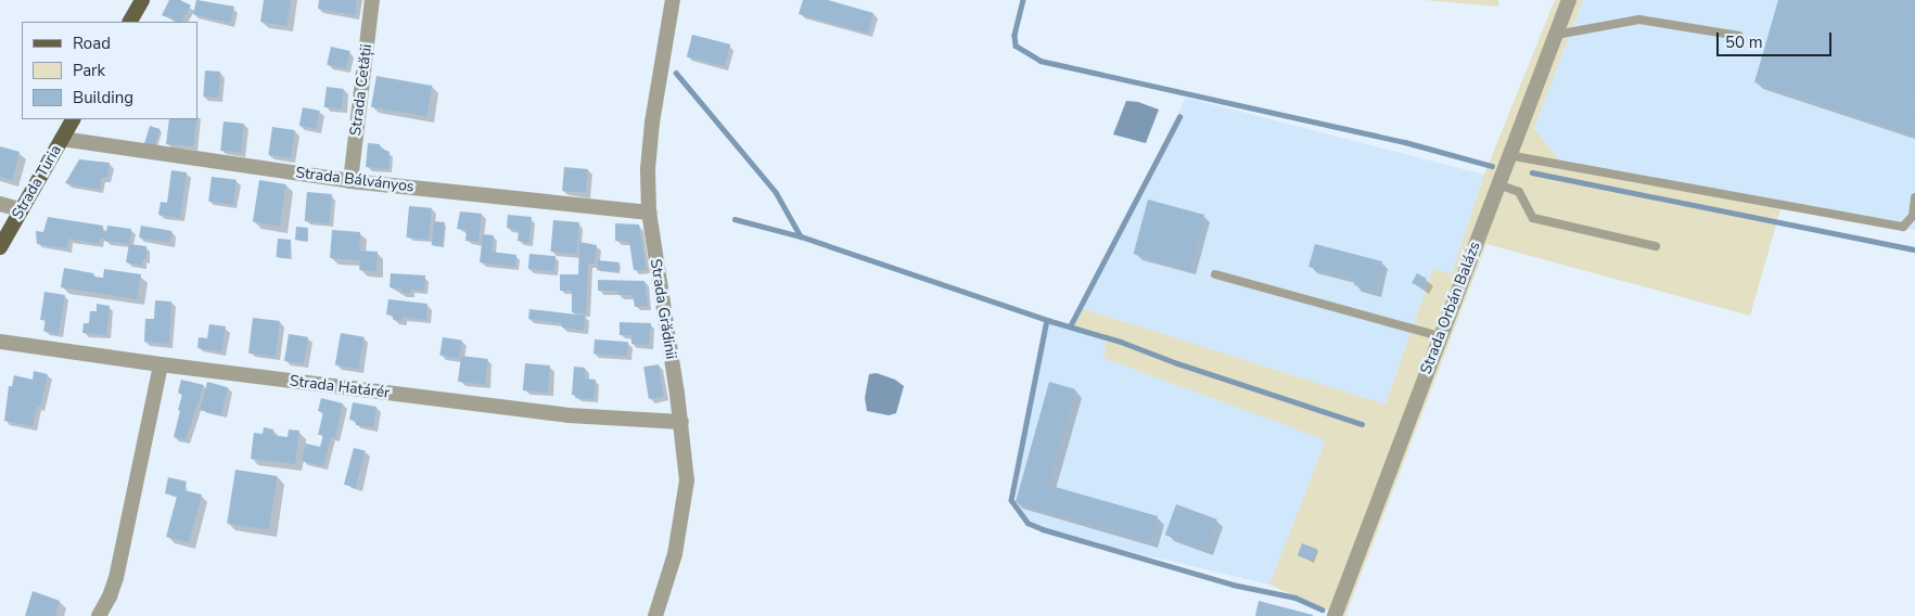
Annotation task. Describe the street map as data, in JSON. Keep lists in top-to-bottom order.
{
  "streets": {
    "main road": ["Strada Turia"],
    "street": [
      "Strada Cetății",
      "Strada Bálványos",
      "Strada Orbán Balázs",
      "Strada Grădinii",
      "Strada Határér"
    ]
  },
  "crossings": [
    ["Strada Cetății", "Strada Bálványos"],
    ["Strada Bálványos", "Strada Turia"],
    ["Strada Bálványos", "Strada Grădinii"],
    ["Strada Grădinii", "Strada Határér"]
  ],
  "legend": ["Road", "Park", "Building"],
  "scale_bar": "50 m"
}
